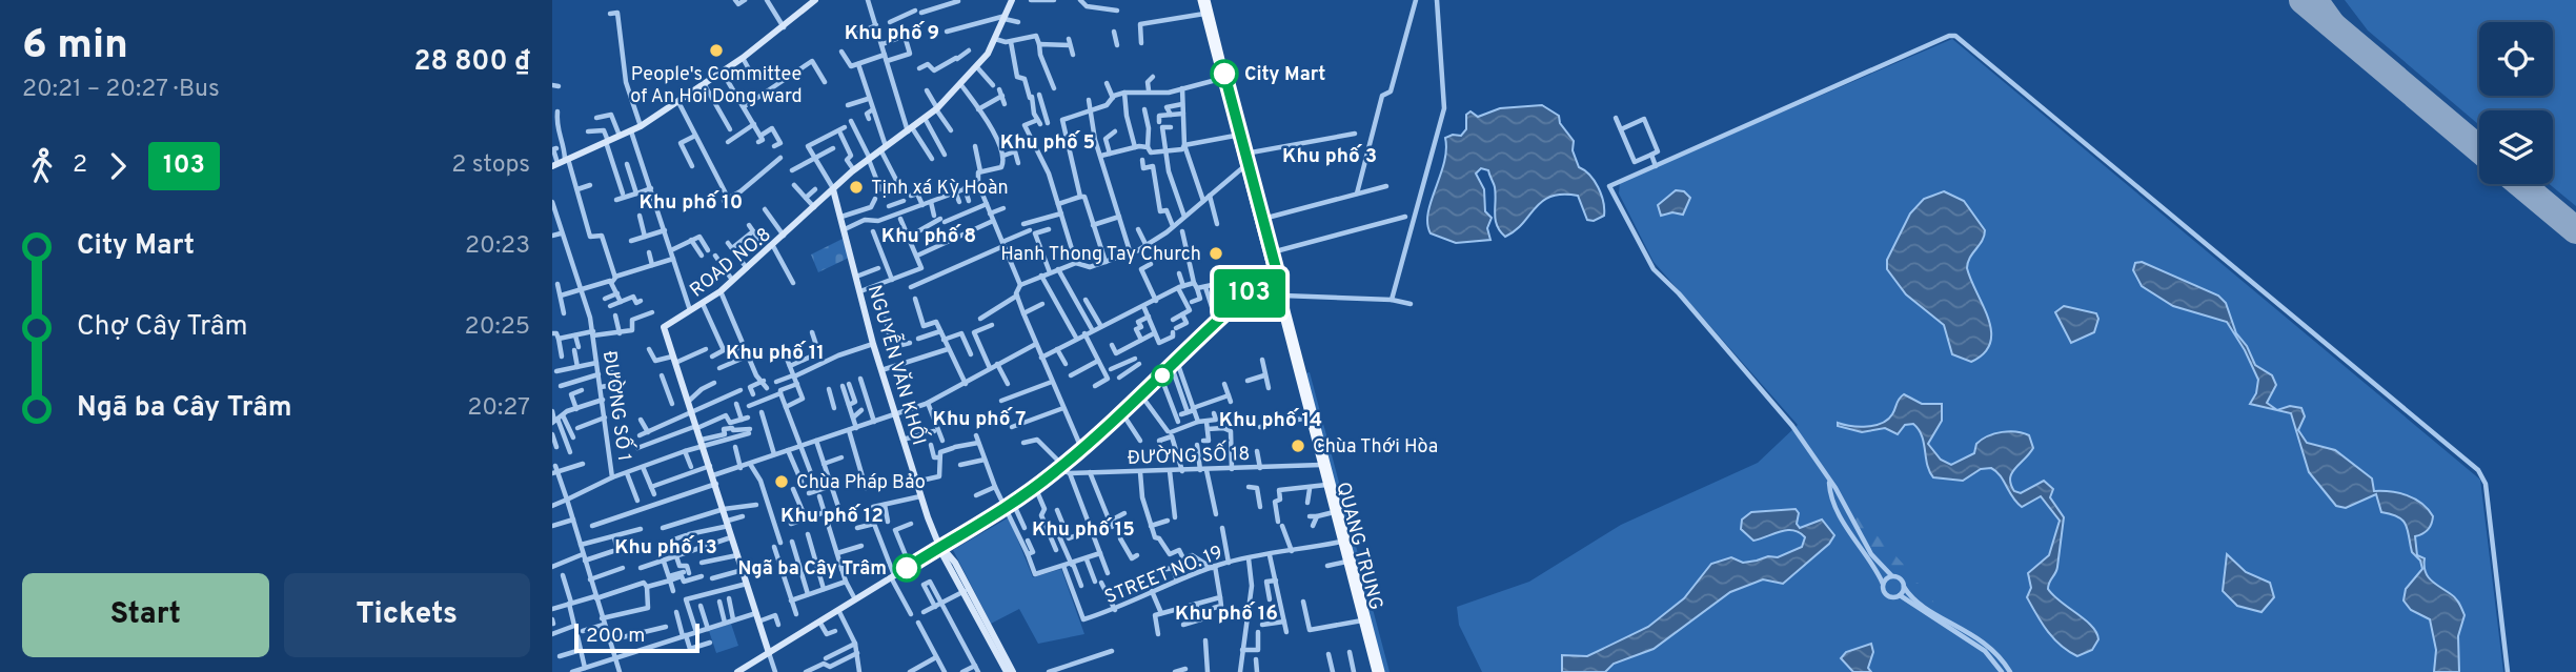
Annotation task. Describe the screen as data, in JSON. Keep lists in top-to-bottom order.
{
  "streets": {
    "main road": ["QUANG TRUNG"],
    "street": [
      "ROAD NO.8",
      "NGUYỄN VĂN KHỐI",
      "ĐƯỜNG SỐ 1",
      "ĐƯỜNG SỐ 18",
      "STREET NO. 19"
    ]
  },
  "crossings": [
    ["ROAD NO.8", "NGUYỄN VĂN KHỐI"],
    ["ĐƯỜNG SỐ 18", "QUANG TRUNG"],
    ["QUANG TRUNG", "STREET NO. 19"]
  ],
  "districts": [
    "Khu phố 9",
    "Khu phố 5",
    "Khu phố 3",
    "Khu phố 10",
    "Khu phố 8",
    "Khu phố 11",
    "Khu phố 7",
    "Khu phố 14",
    "Khu phố 12",
    "Khu phố 15",
    "Khu phố 13",
    "Khu phố 16"
  ],
  "places": [
    "People's Committee of An Hoi Dong ward",
    "City Mart",
    "Tịnh xá Kỳ Hoàn",
    "Hanh Thong Tay Church",
    "Chùa Thới Hòa",
    "Chùa Pháp Bảo",
    "Ngã ba Cây Trâm"
  ],
  "lines": ["bus line 103"],
  "scale_bar": "200 m",
  "page": {
    "heading": ["6 min", "20:21 – 20:27 · Bus", "28 800 ₫"],
    "on_map": "103",
    "legs": ["2", "103", "2 stops"],
    "list": [
      {
        "name": "City Mart",
        "value": "20:23"
      },
      {
        "name": "Chợ Cây Trâm",
        "value": "20:25"
      },
      {
        "name": "Ngã ba Cây Trâm",
        "value": "20:27"
      }
    ],
    "buttons": ["Start", "Tickets"],
    "scale": "200 m"
  }
}
